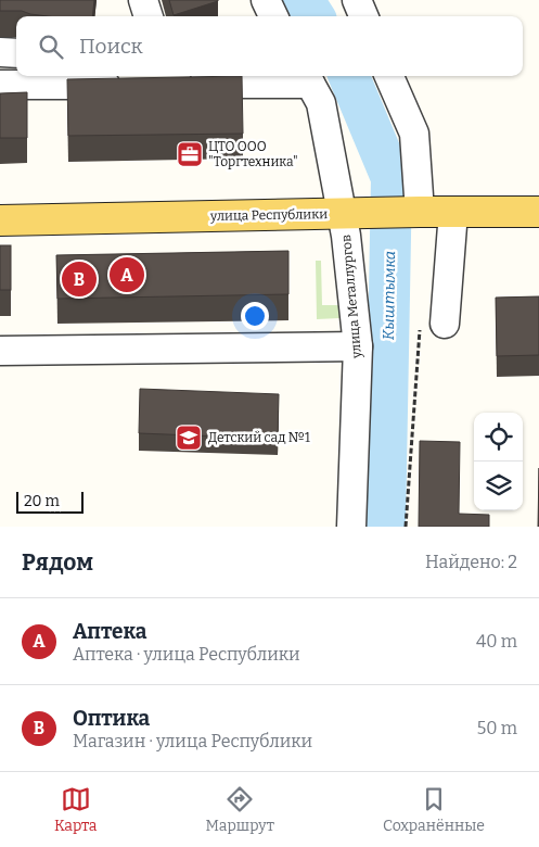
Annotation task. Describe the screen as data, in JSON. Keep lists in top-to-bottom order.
{
  "streets": {
    "main road": ["улица Республики"],
    "street": ["улица Металлургов"]
  },
  "crossings": [
    ["улица Республики", "улица Металлургов"]
  ],
  "water": ["Кыштымка"],
  "places": {
    "office": ["ЦТО ООО \"Торгтехника\""],
    "school or university": ["Детский сад №1"]
  },
  "scale_bar": "20 m",
  "page": {
    "search": "Поиск",
    "pins": ["A", "B"],
    "scale": "20 m",
    "heading": ["Рядом", "Найдено: 2"],
    "list": [
      {
        "mark": "A",
        "name": "Аптека",
        "note": "Аптека · улица Республики",
        "value": "40 m"
      },
      {
        "mark": "B",
        "name": "Оптика",
        "note": "Магазин · улица Республики",
        "value": "50 m"
      }
    ],
    "nav": ["Карта", "Маршрут", "Сохранённые"]
  }
}
